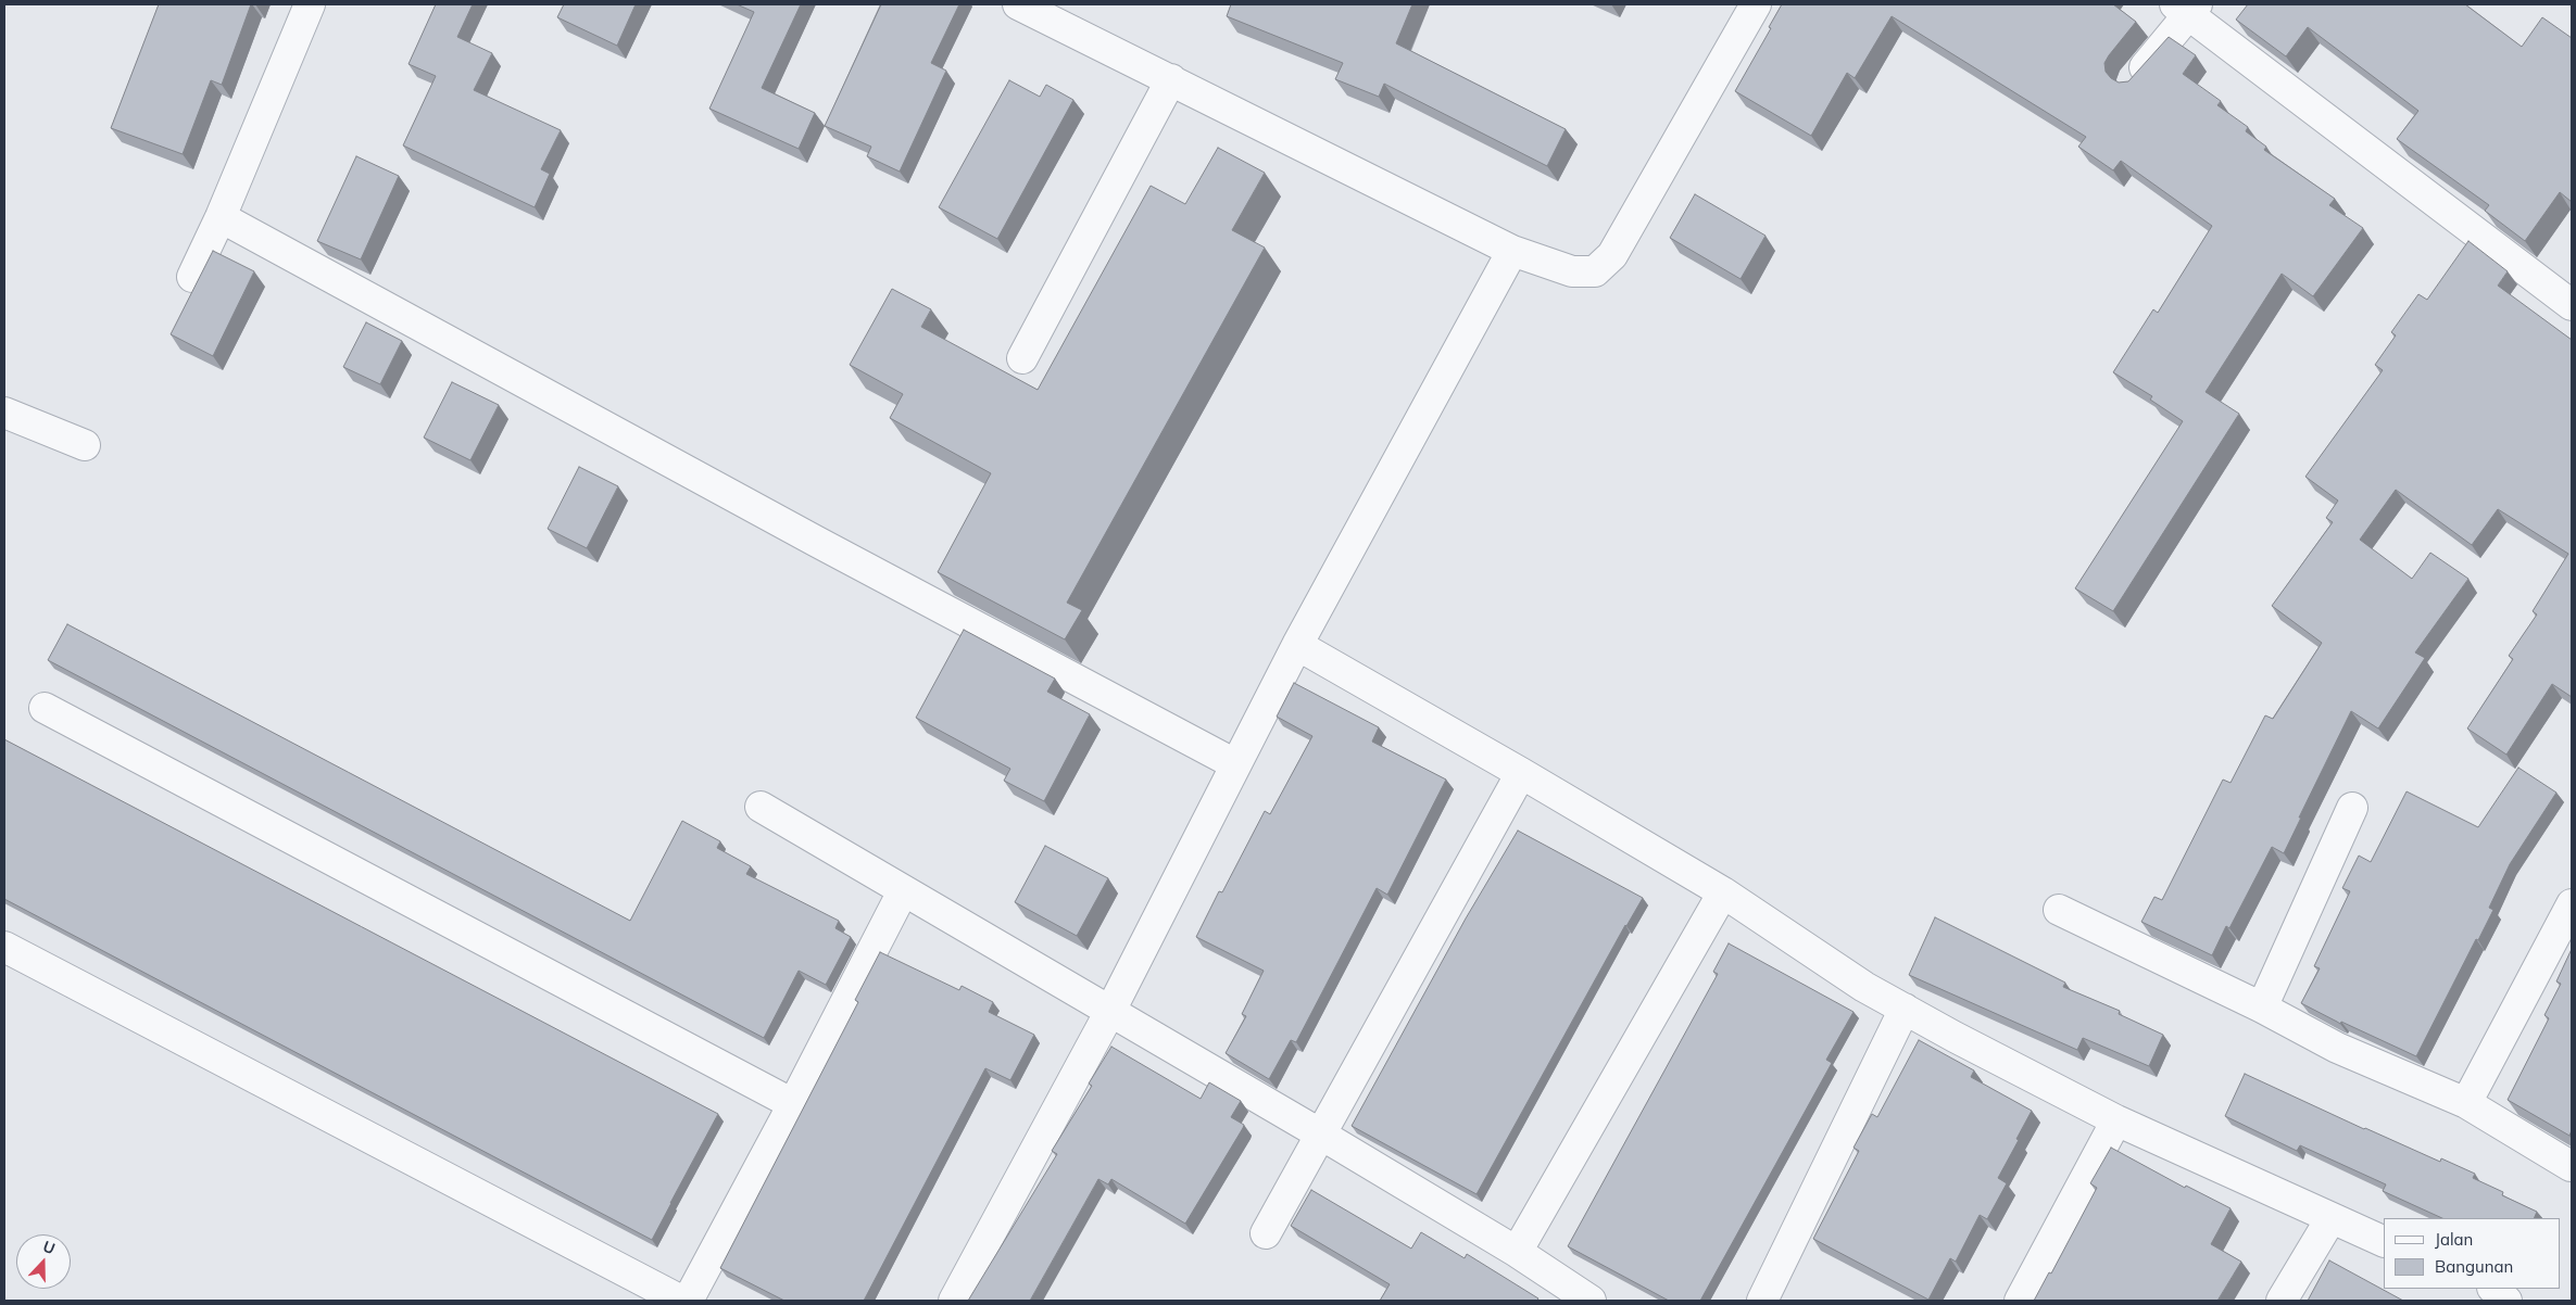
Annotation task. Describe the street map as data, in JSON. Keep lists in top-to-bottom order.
{
  "legend": ["Jalan", "Bangunan"],
  "north": "top"
}
